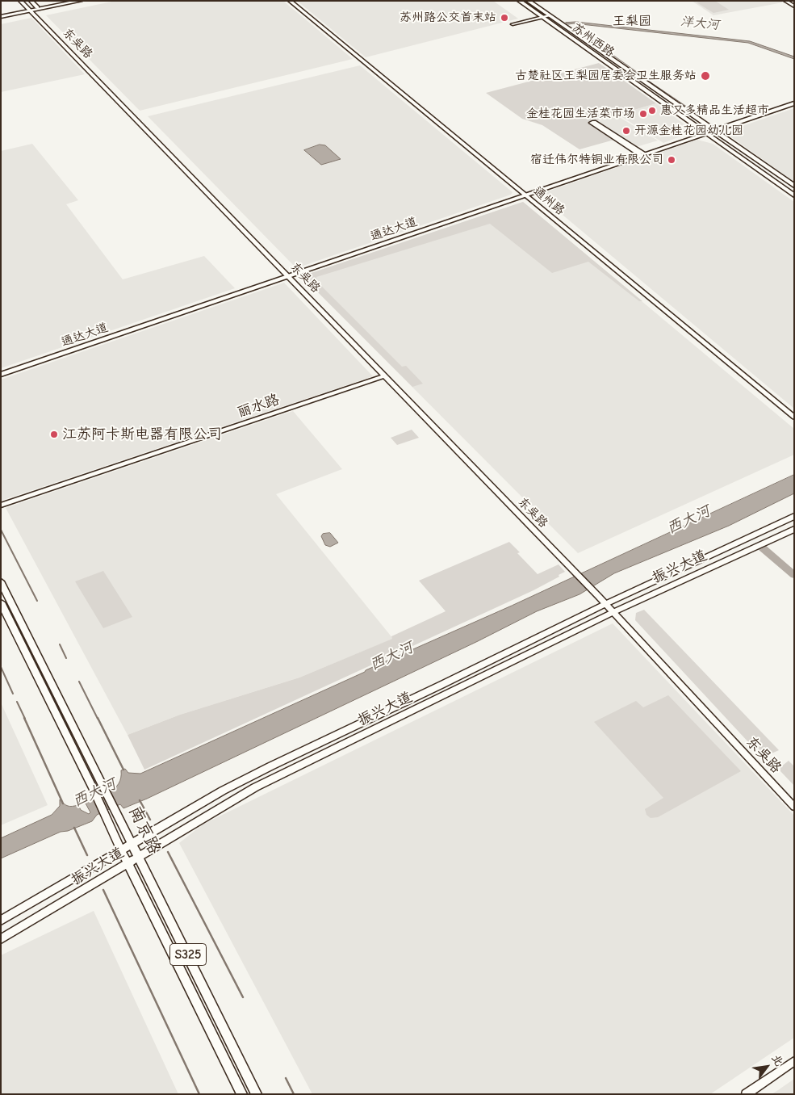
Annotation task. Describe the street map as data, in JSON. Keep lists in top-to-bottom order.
{
  "streets": {
    "main road": [
      "苏州西路",
      "通达大道",
      "振兴大道",
      "南京路",
      "S325"
    ],
    "street": ["东吴路", "通州路", "丽水路"]
  },
  "crossings": [
    ["苏州西路", "通达大道"],
    ["东吴路", "通达大道"],
    ["东吴路", "丽水路"],
    ["东吴路", "振兴大道"],
    ["通州路", "通达大道"],
    ["振兴大道", "南京路"]
  ],
  "districts": ["王梨园"],
  "water": ["洋大河", "西大河"],
  "places": [
    "苏州路公交首末站",
    "古楚社区王梨园居委会卫生服务站",
    "惠又多精品生活超市",
    "金桂花园生活菜市场",
    "开源金桂花园幼儿园",
    "宿迁伟尔特铜业有限公司",
    "江苏阿卡斯电器有限公司"
  ],
  "north": "top right"
}
